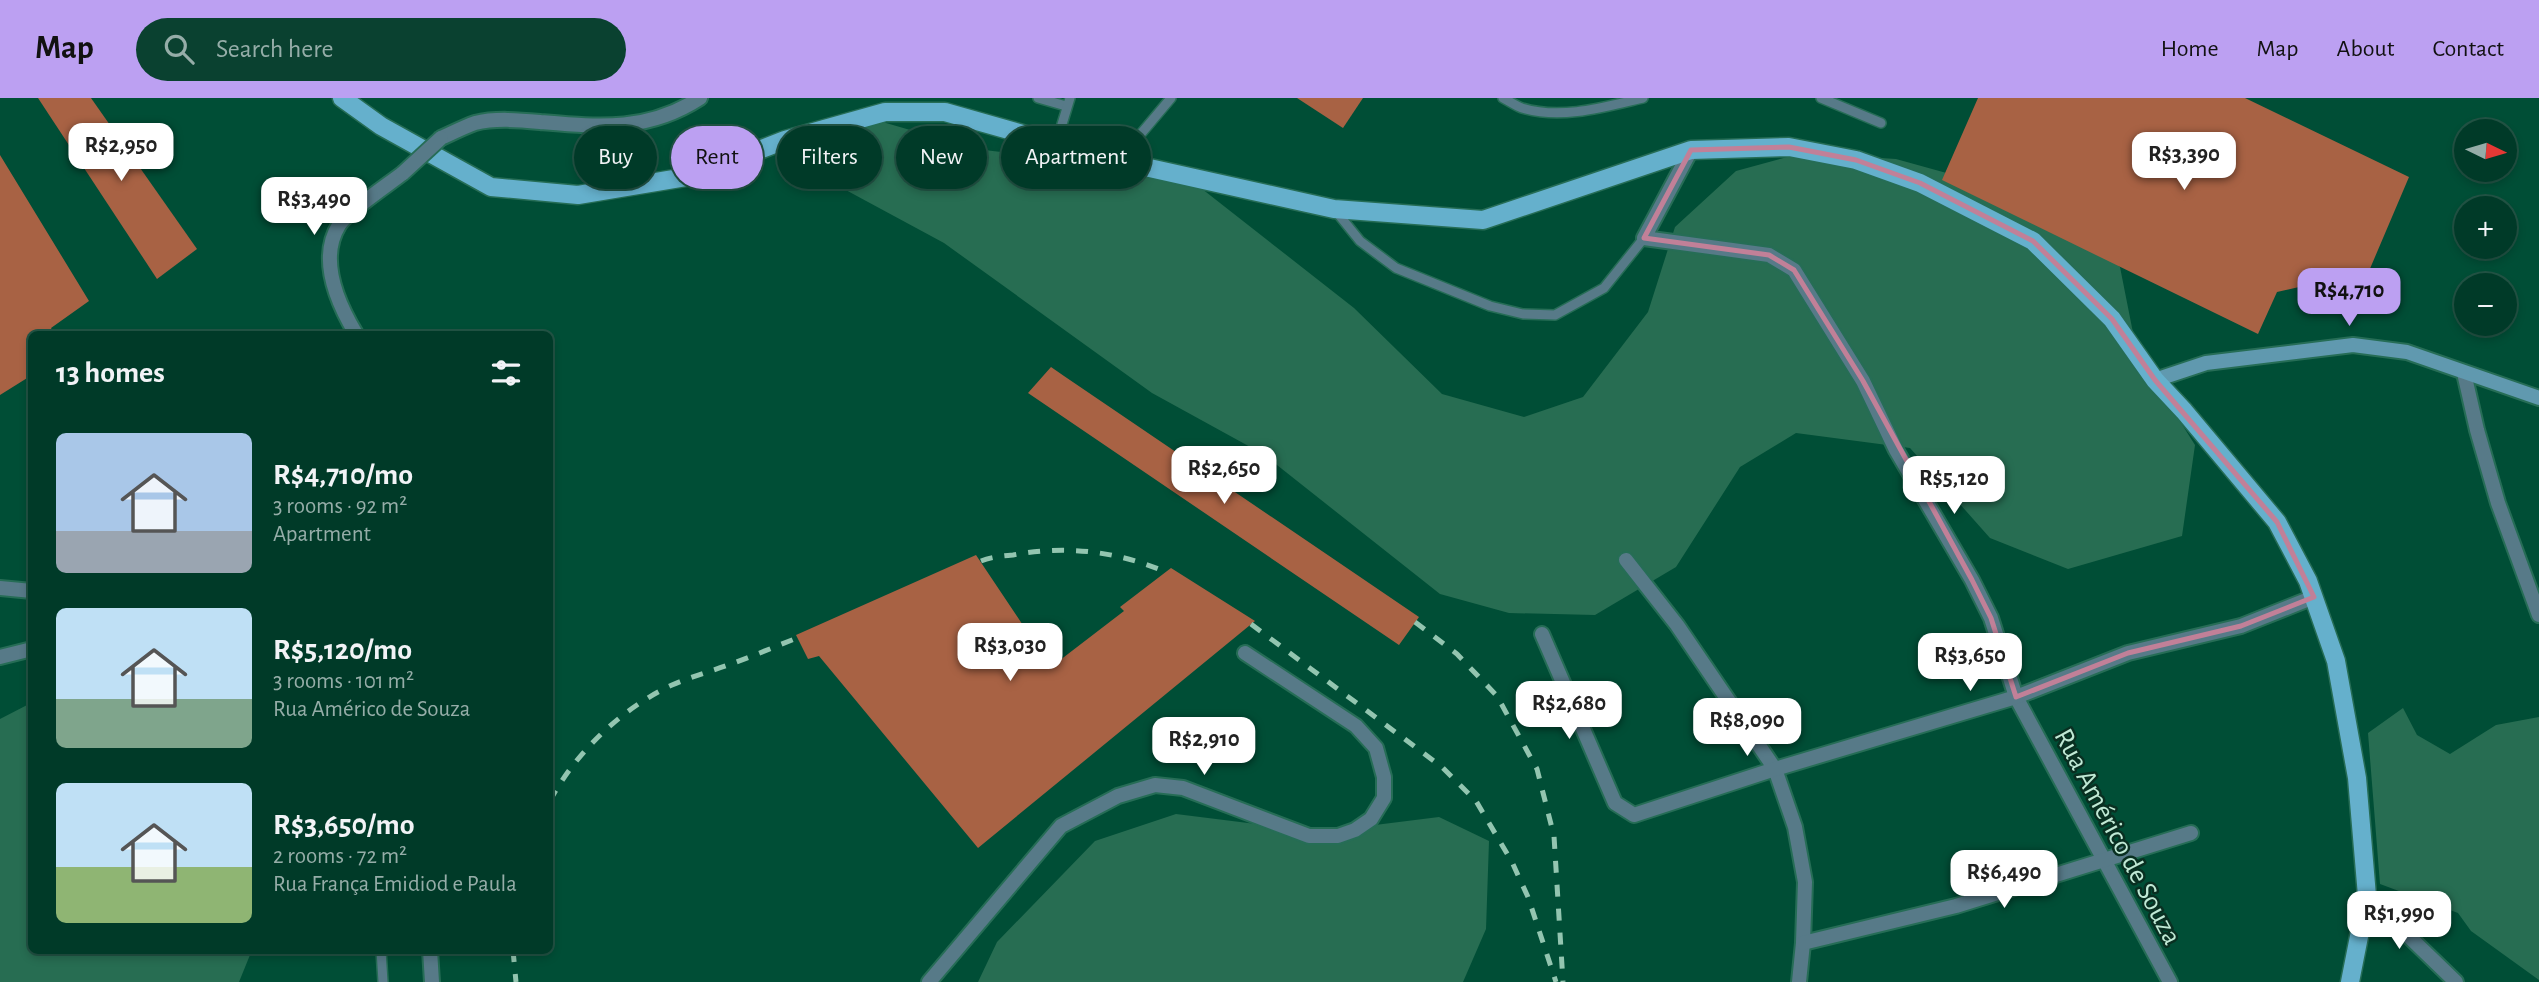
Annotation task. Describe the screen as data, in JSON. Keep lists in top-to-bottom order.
{
  "streets": {
    "street": ["Rua Américo de Souza"]
  },
  "north": "right",
  "page": {
    "header": "Map",
    "search": "Search here",
    "nav": [
      "Home",
      "Map",
      "About",
      "Contact"
    ],
    "map_buttons": ["+", "−"],
    "price": [
      "R$2,950",
      "R$3,390",
      "R$3,490",
      "R$4,710",
      "R$2,650",
      "R$5,120",
      "R$3,030",
      "R$3,650",
      "R$2,680",
      "R$8,090",
      "R$2,910",
      "R$6,490",
      "R$1,990"
    ],
    "chip": [
      "Buy",
      "Rent",
      "Filters",
      "New",
      "Apartment"
    ],
    "heading": "13 homes",
    "list": [
      {
        "name": "R$4,710/mo",
        "note": "3 rooms · 92 m² · Apartment"
      },
      {
        "name": "R$5,120/mo",
        "note": "3 rooms · 101 m² · Rua Américo de Souza"
      },
      {
        "name": "R$3,650/mo",
        "note": "2 rooms · 72 m² · Rua França Emidiod e Paula"
      }
    ]
  }
}
